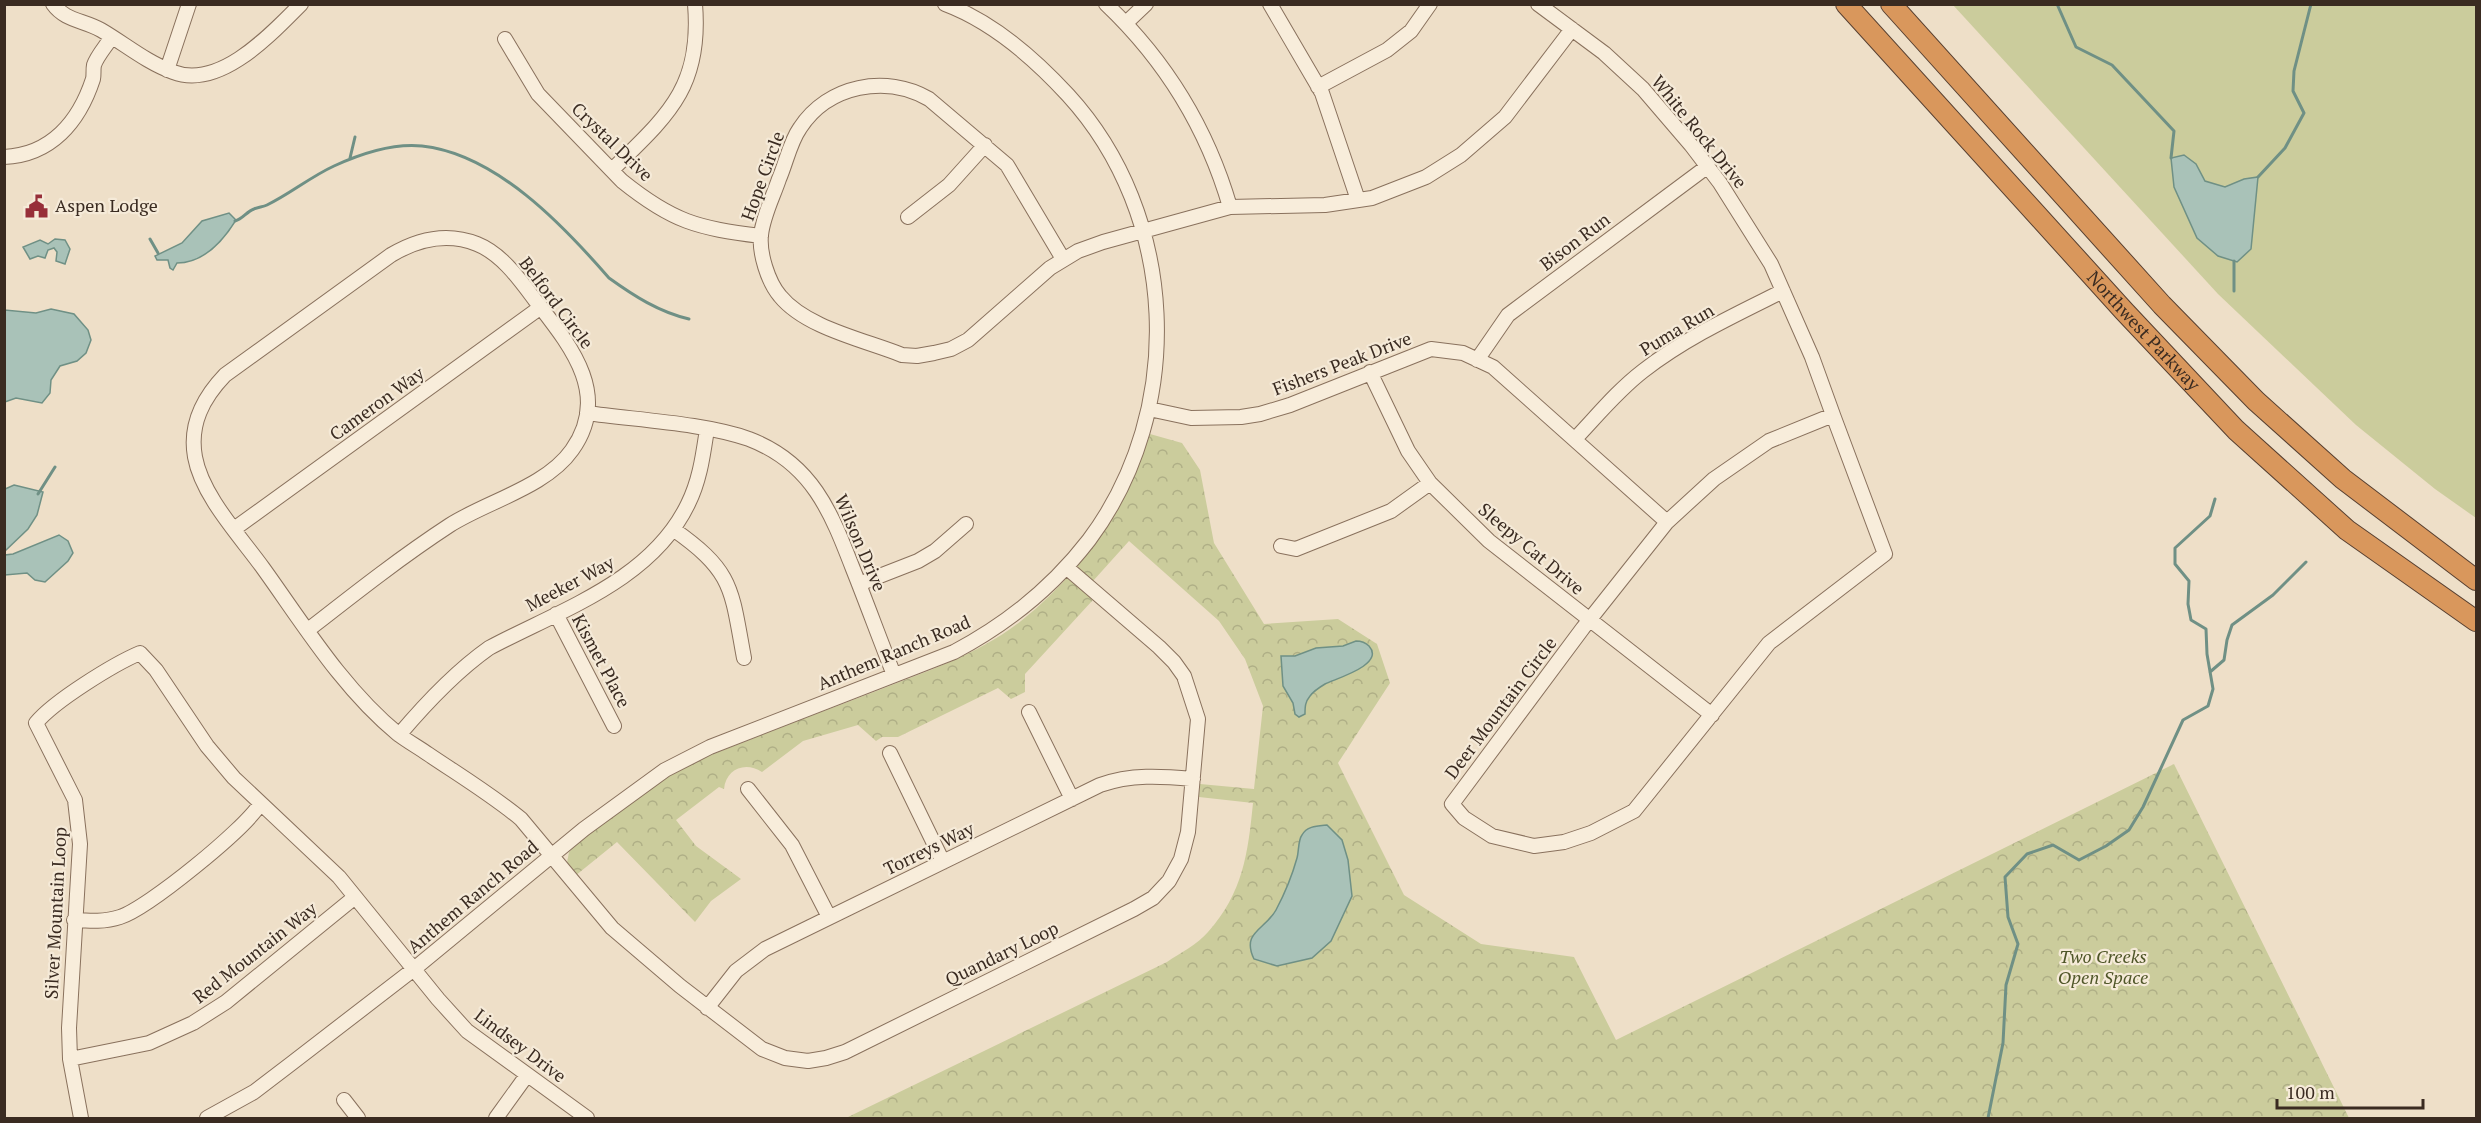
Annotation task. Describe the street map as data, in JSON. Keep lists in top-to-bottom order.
{
  "streets": {
    "highway": ["Northwest Parkway"],
    "street": [
      "White Rock Drive",
      "Crystal Drive",
      "Hope Circle",
      "Bison Run",
      "Belford Circle",
      "Puma Run",
      "Fishers Peak Drive",
      "Cameron Way",
      "Wilson Drive",
      "Sleepy Cat Drive",
      "Meeker Way",
      "Anthem Ranch Road",
      "Kismet Place",
      "Deer Mountain Circle",
      "Torreys Way",
      "Silver Mountain Loop",
      "Red Mountain Way",
      "Quandary Loop",
      "Lindsey Drive"
    ]
  },
  "crossings": [
    ["White Rock Drive", "Hope Circle"],
    ["White Rock Drive", "Bison Run"],
    ["White Rock Drive", "Puma Run"],
    ["White Rock Drive", "Deer Mountain Circle"],
    ["Crystal Drive", "Hope Circle"],
    ["Hope Circle", "Anthem Ranch Road"],
    ["Bison Run", "Fishers Peak Drive"],
    ["Belford Circle", "Cameron Way"],
    ["Belford Circle", "Wilson Drive"],
    ["Belford Circle", "Meeker Way"],
    ["Belford Circle", "Anthem Ranch Road"],
    ["Belford Circle", "Quandary Loop"],
    ["Puma Run", "Fishers Peak Drive"],
    ["Fishers Peak Drive", "Sleepy Cat Drive"],
    ["Fishers Peak Drive", "Anthem Ranch Road"],
    ["Fishers Peak Drive", "Deer Mountain Circle"],
    ["Wilson Drive", "Meeker Way"],
    ["Wilson Drive", "Anthem Ranch Road"],
    ["Sleepy Cat Drive", "Deer Mountain Circle"],
    ["Meeker Way", "Kismet Place"],
    ["Anthem Ranch Road", "Silver Mountain Loop"],
    ["Anthem Ranch Road", "Quandary Loop"],
    ["Anthem Ranch Road", "Lindsey Drive"],
    ["Torreys Way", "Quandary Loop"],
    ["Silver Mountain Loop", "Red Mountain Way"],
    ["Silver Mountain Loop", "Lindsey Drive"]
  ],
  "parks": ["Two Creeks Open Space"],
  "places": {
    "public building": ["Aspen Lodge"]
  },
  "scale_bar": "100 m"
}
